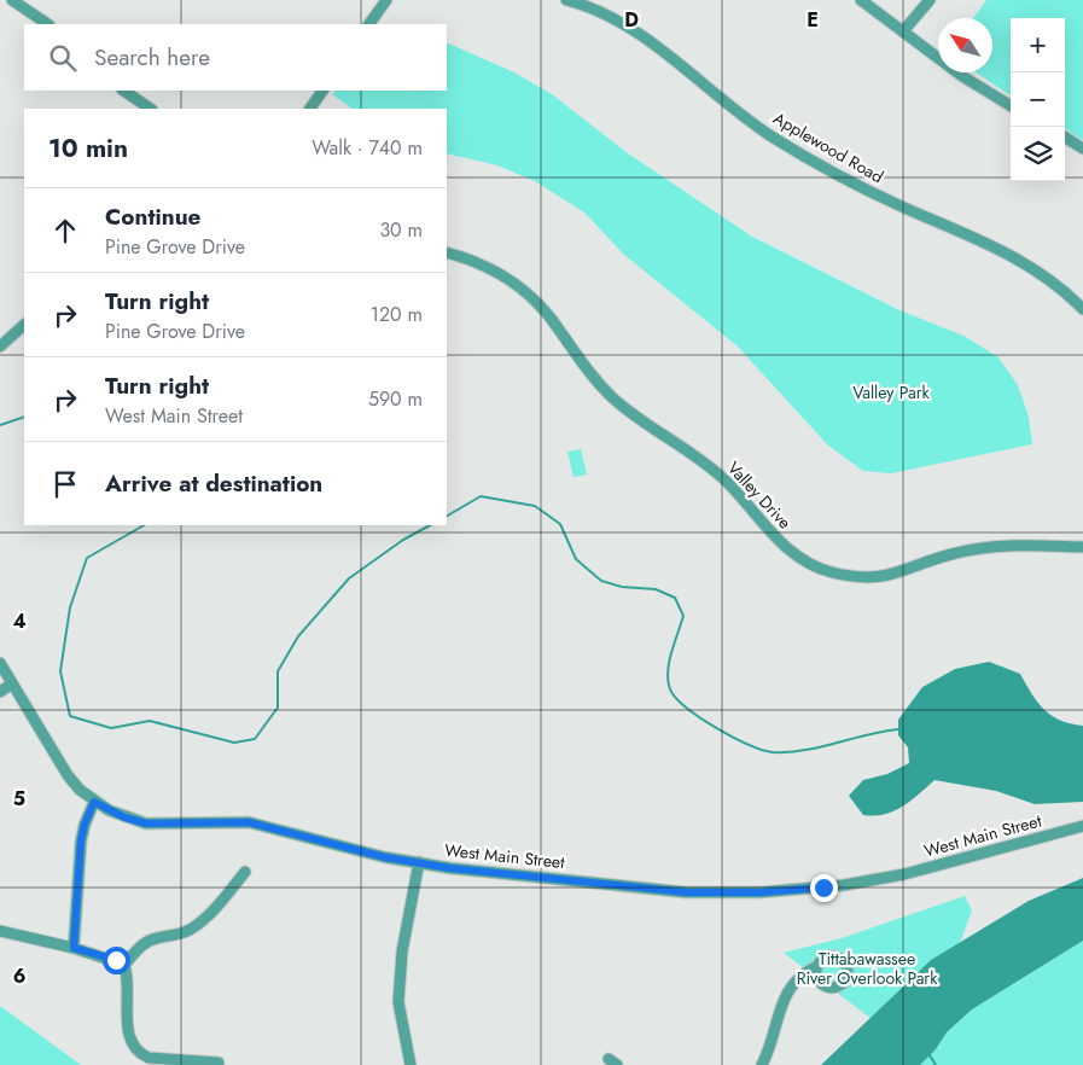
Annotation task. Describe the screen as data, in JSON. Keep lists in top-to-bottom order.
{
  "streets": {
    "street": ["Applewood Road", "Valley Drive", "West Main Street"]
  },
  "parks": ["Valley Park", "Tittabawassee River Overlook Park"],
  "north": "top left",
  "page": {
    "map_buttons": ["+", "−"],
    "search": "Search here",
    "heading": ["10 min", "Walk · 740 m"],
    "list": [
      ["Continue", "Pine Grove Drive", "30 m"],
      ["Turn right", "Pine Grove Drive", "120 m"],
      ["Turn right", "West Main Street", "590 m"],
      "Arrive at destination"
    ]
  },
  "grid": {
    "columns": ["D", "E"],
    "rows": ["4", "5", "6"]
  }
}
